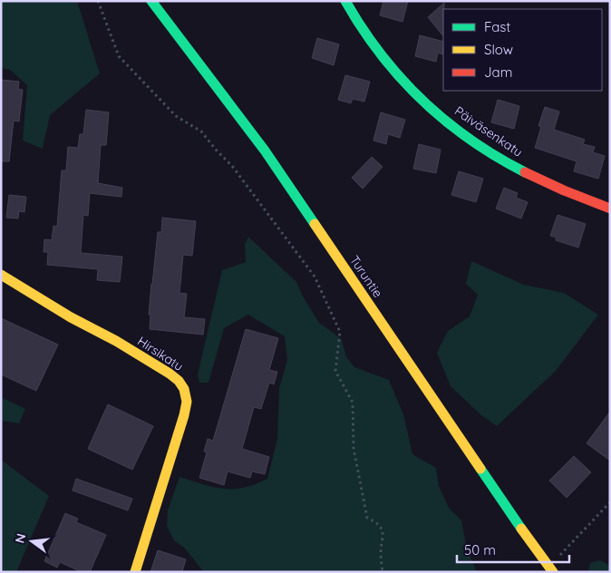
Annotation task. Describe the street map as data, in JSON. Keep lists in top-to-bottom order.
{
  "streets": {
    "main road": ["Päiväsenkatu", "Turuntie", "Hirsikatu"]
  },
  "legend": ["Fast", "Slow", "Jam"],
  "scale_bar": "50 m",
  "north": "left"
}
